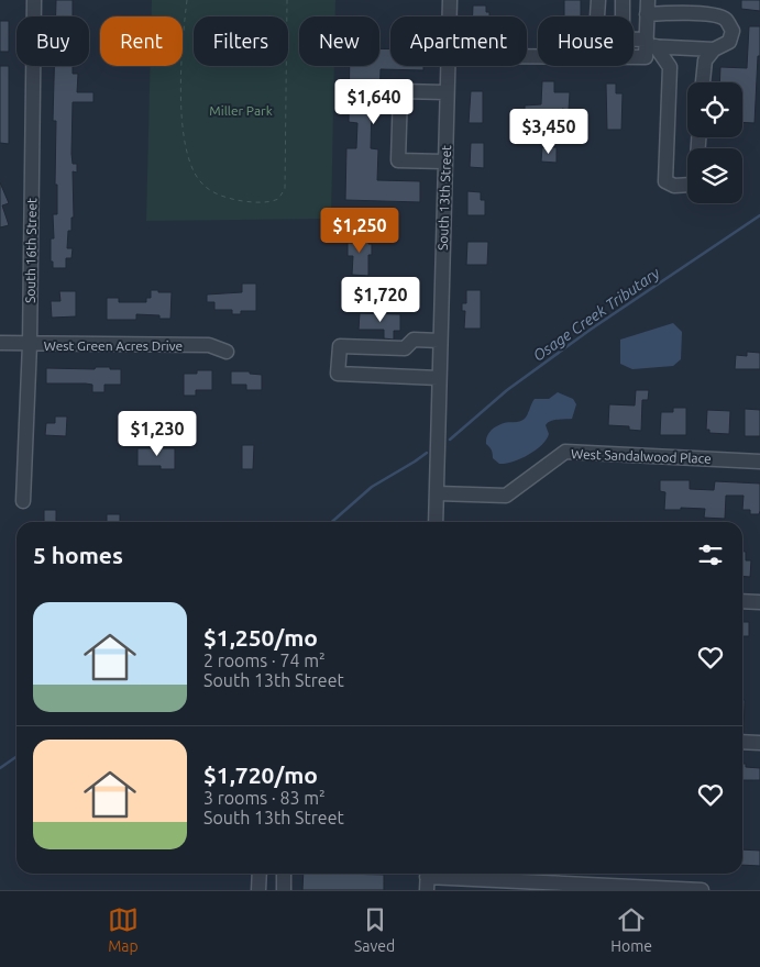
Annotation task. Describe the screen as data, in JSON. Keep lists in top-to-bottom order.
{
  "streets": {
    "street": [
      "South 13th Street",
      "South 16th Street",
      "West Green Acres Drive",
      "West Sandalwood Place"
    ]
  },
  "crossings": [
    ["South 13th Street", "West Sandalwood Place"],
    ["South 16th Street", "West Green Acres Drive"]
  ],
  "water": ["Osage Creek Tributary"],
  "parks": ["Miller Park"],
  "page": {
    "chip": [
      "Buy",
      "Rent",
      "Filters",
      "New",
      "Apartment",
      "House"
    ],
    "price": [
      "$1,640",
      "$3,450",
      "$1,250",
      "$1,720",
      "$1,230"
    ],
    "heading": "5 homes",
    "list": [
      {
        "name": "$1,250/mo",
        "note": "2 rooms · 74 m² · South 13th Street"
      },
      {
        "name": "$1,720/mo",
        "note": "3 rooms · 83 m² · South 13th Street"
      }
    ],
    "tabs": ["Map", "Saved", "Home"]
  }
}
